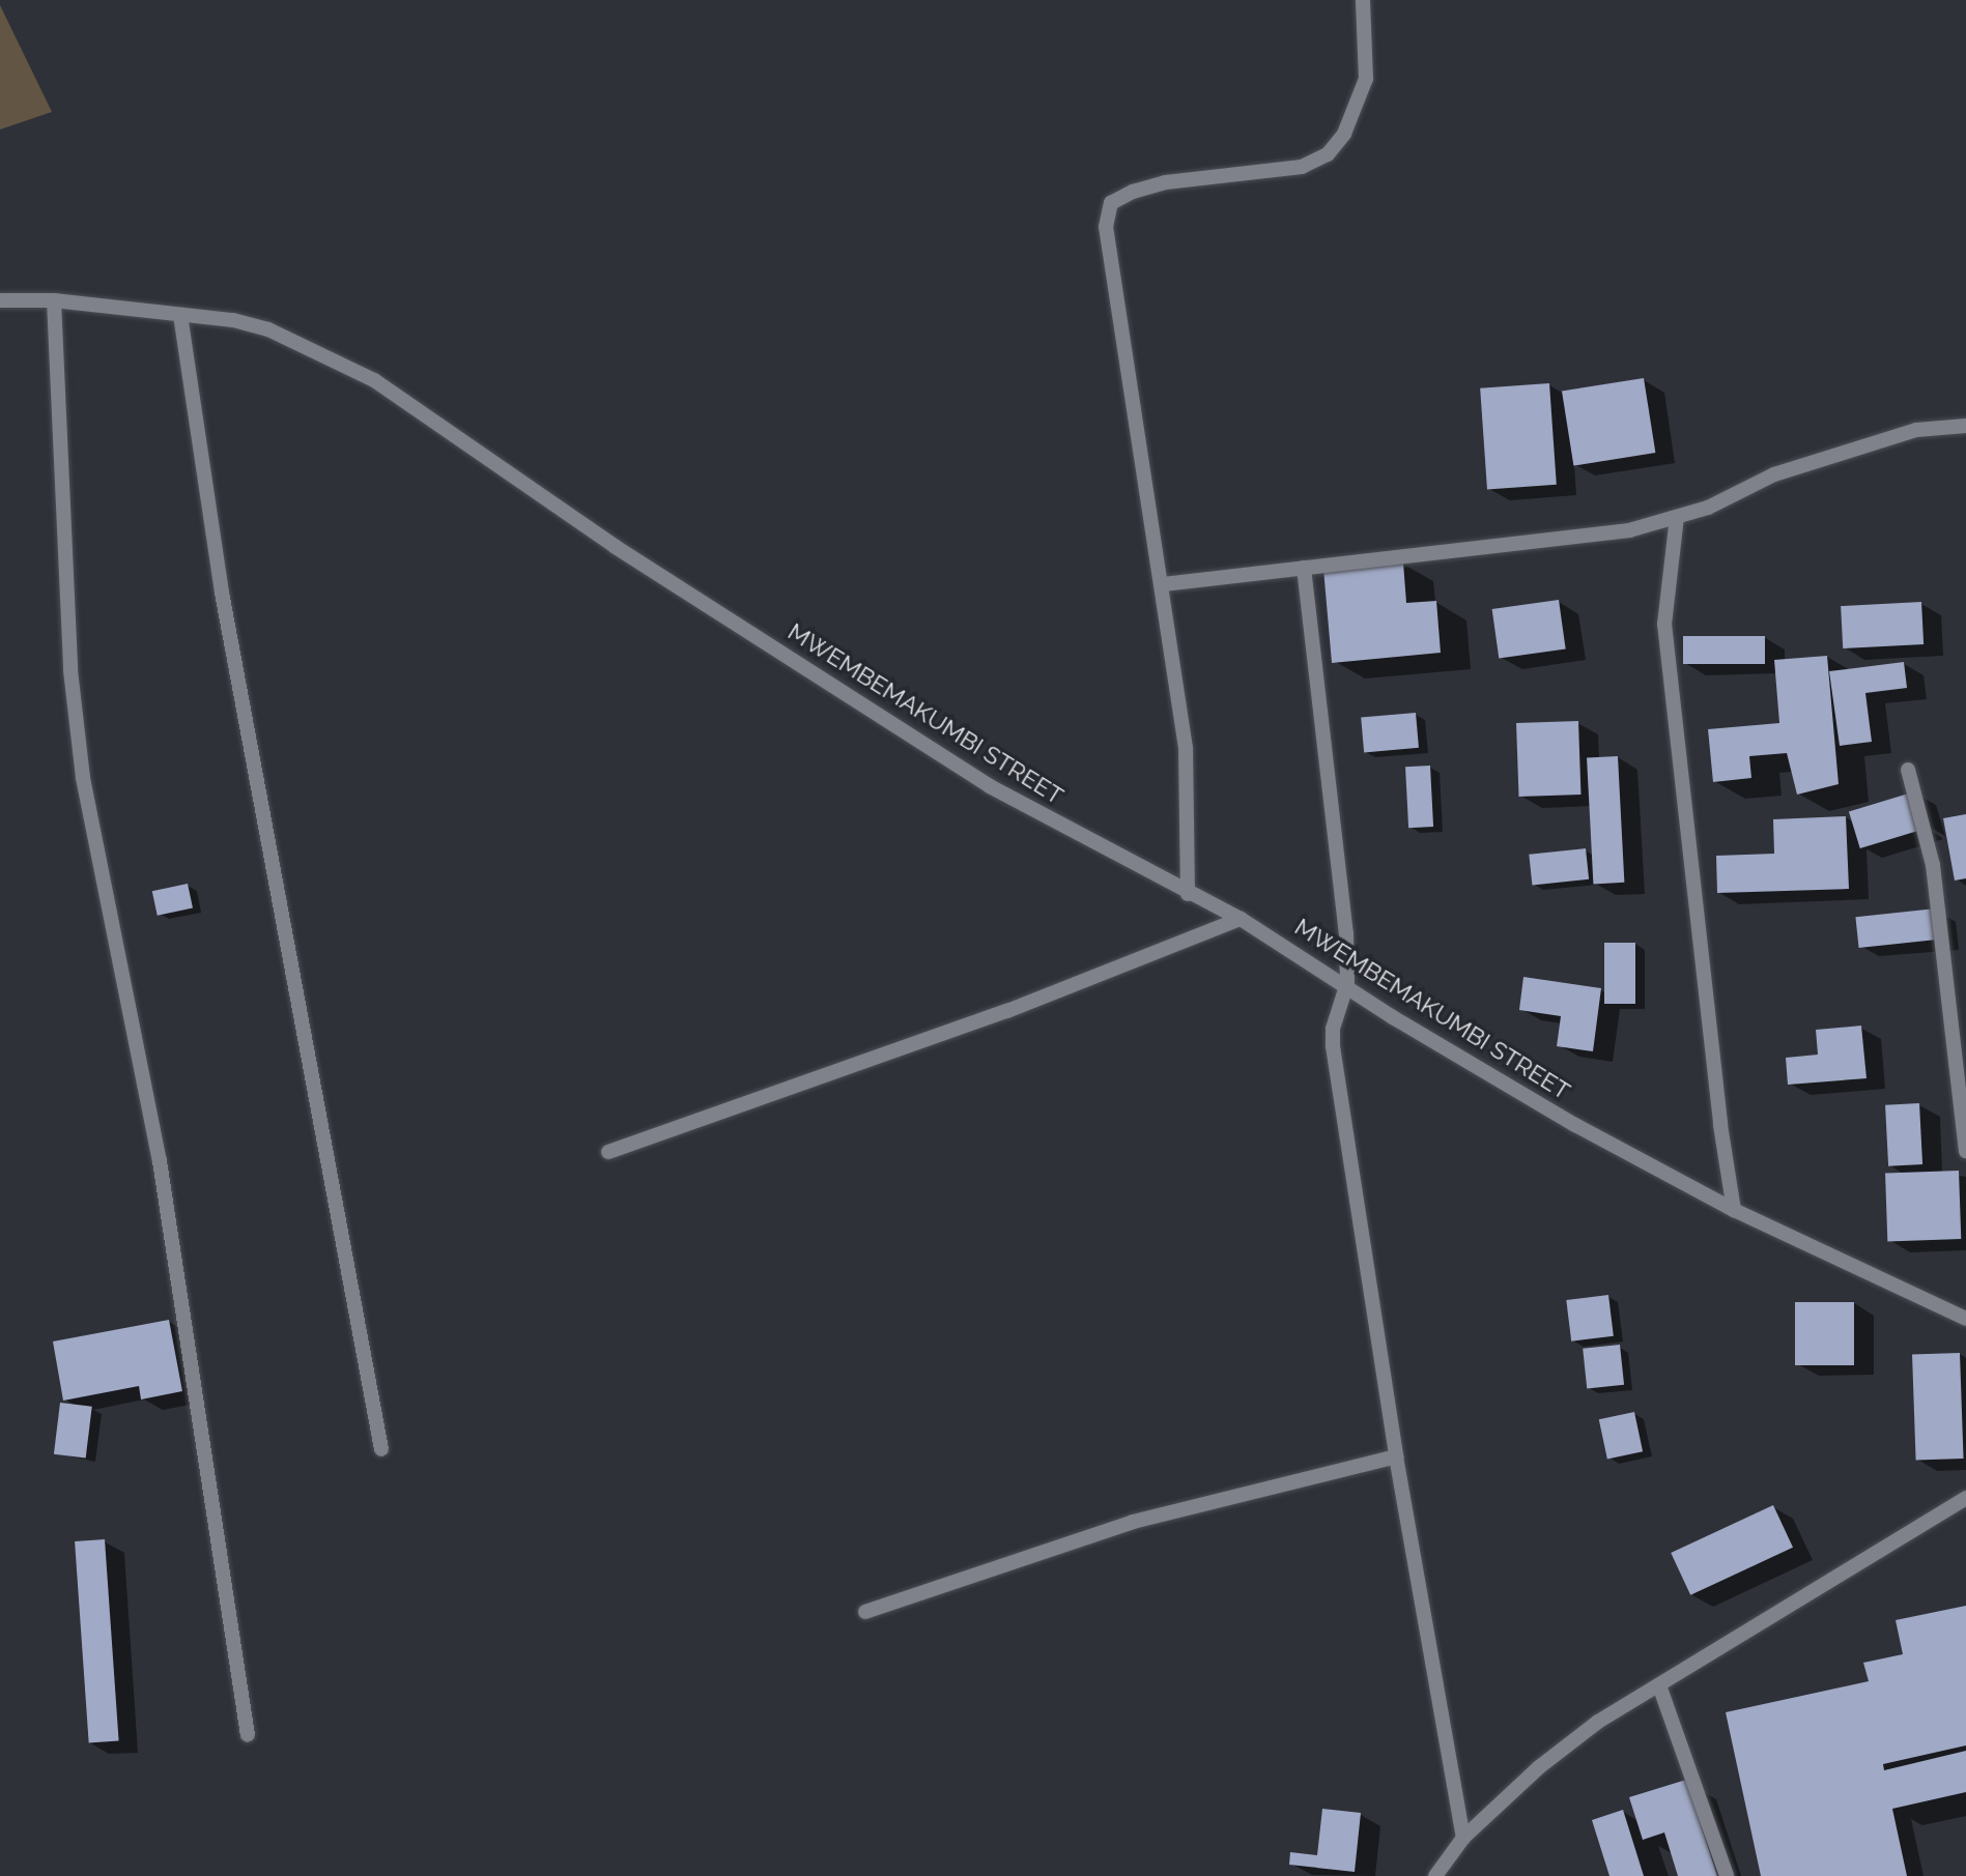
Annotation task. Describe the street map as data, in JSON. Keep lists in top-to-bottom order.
{
  "streets": {
    "street": ["MWEMBEMAKUMBI STREET"]
  }
}
